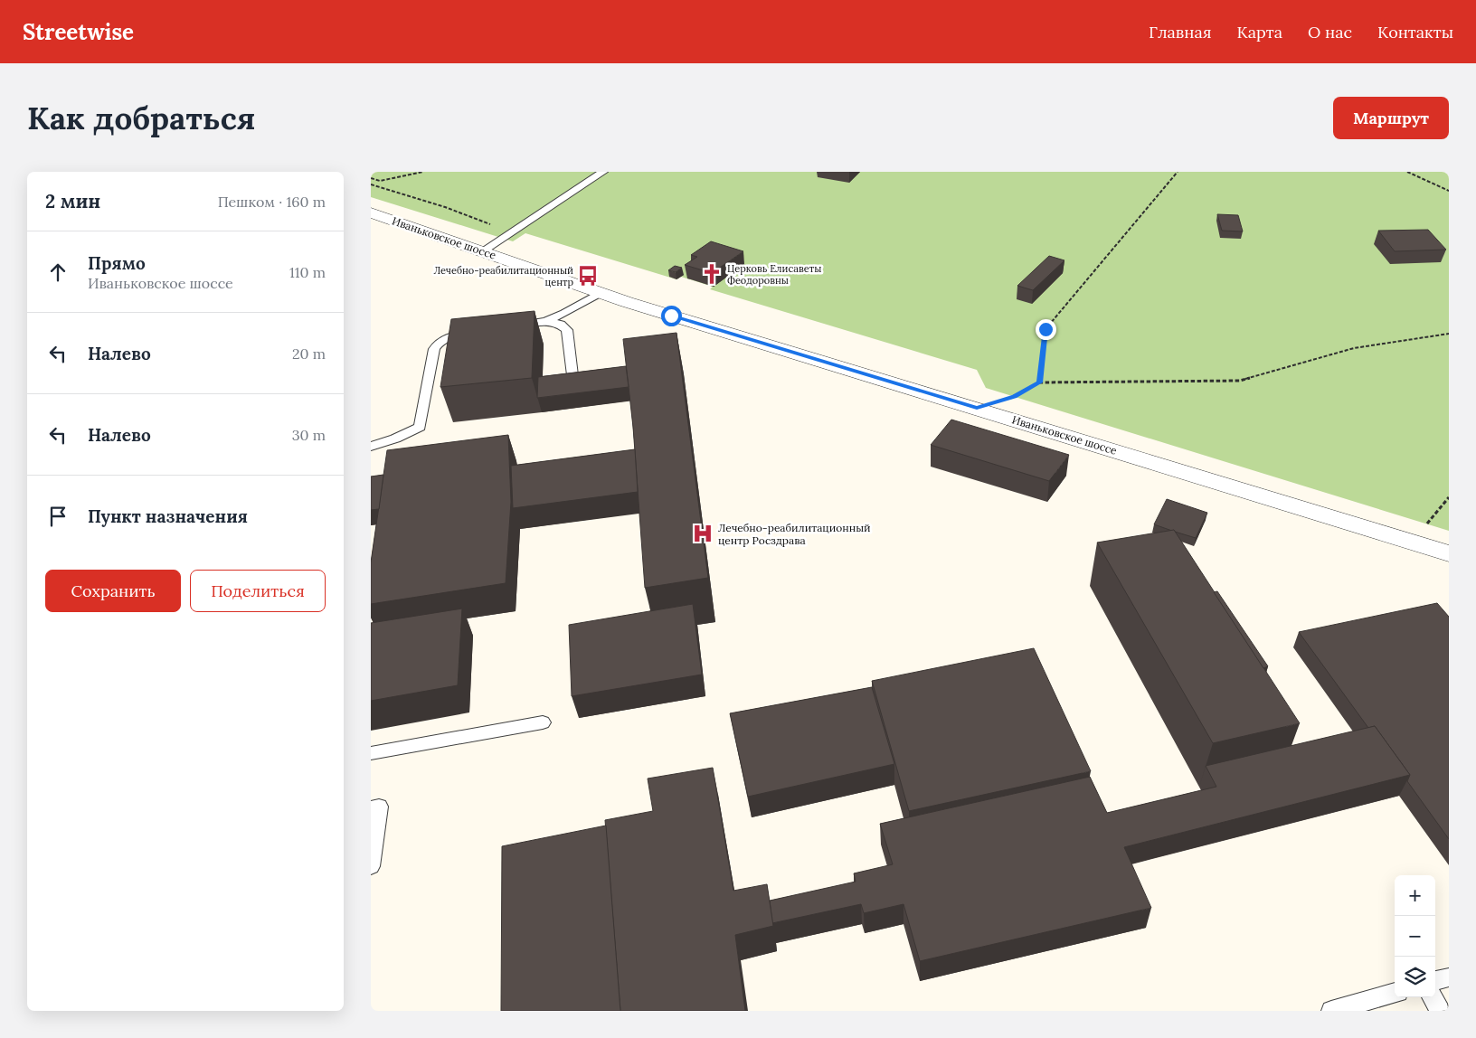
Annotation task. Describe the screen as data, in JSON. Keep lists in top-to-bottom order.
{
  "streets": {
    "street": ["Иваньковское шоссе"]
  },
  "places": {
    "church": ["Церковь Елисаветы Феодоровны"],
    "bus stop": ["Лечебно-реабилитационный центр"],
    "hospital": ["Лечебно-реабилитационный центр Росздрава"]
  },
  "page": {
    "header": "Streetwise",
    "nav": [
      "Главная",
      "Карта",
      "О нас",
      "Контакты"
    ],
    "buttons": [
      "Маршрут",
      ["Сохранить", "Поделиться"]
    ],
    "title": "Как добраться",
    "heading": ["2 мин", "Пешком · 160 m"],
    "list": [
      ["Прямо", "Иваньковское шоссе", "110 m"],
      ["Налево", "20 m"],
      ["Налево", "30 m"],
      "Пункт назначения"
    ],
    "map_buttons": ["+", "−"]
  }
}
